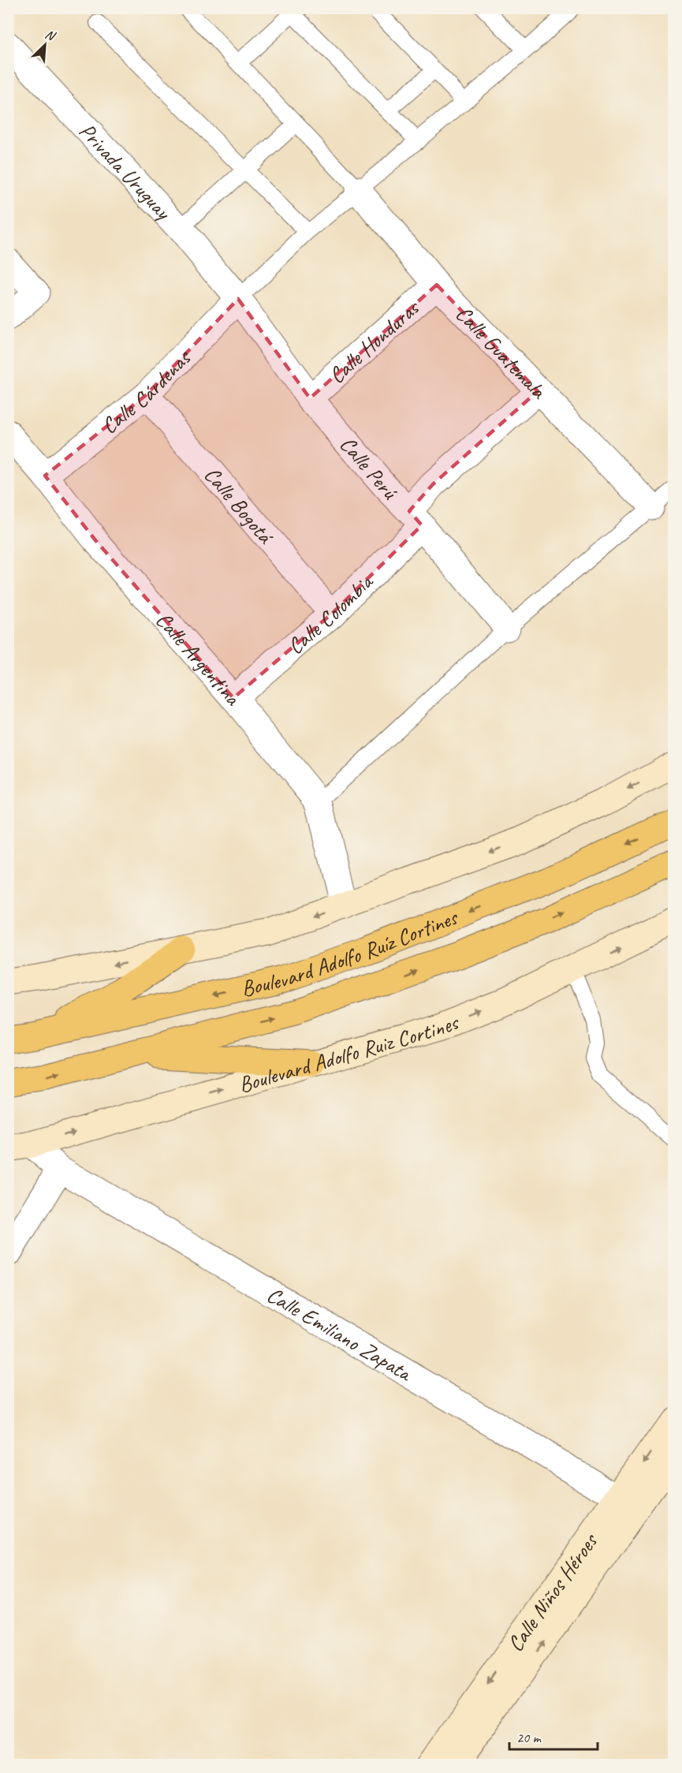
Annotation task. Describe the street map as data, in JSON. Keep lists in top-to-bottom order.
{
  "streets": {
    "highway": ["Boulevard Adolfo Ruíz Cortines"],
    "main road": ["Boulevard Adolfo Ruiz Cortines", "Calle Niños Héroes"],
    "street": [
      "Privada Uruguay",
      "Calle Honduras",
      "Calle Guatemala",
      "Calle Cárdenas",
      "Calle Perú",
      "Calle Bogotá",
      "Calle Colombia",
      "Calle Argentina",
      "Calle Emiliano Zapata"
    ]
  },
  "crossings": [
    ["Privada Uruguay", "Calle Cárdenas"],
    ["Privada Uruguay", "Calle Perú"],
    ["Calle Honduras", "Calle Guatemala"],
    ["Calle Honduras", "Calle Perú"],
    ["Calle Guatemala", "Calle Colombia"],
    ["Calle Cárdenas", "Calle Perú"],
    ["Calle Cárdenas", "Calle Bogotá"],
    ["Calle Cárdenas", "Calle Argentina"],
    ["Calle Perú", "Calle Colombia"],
    ["Calle Bogotá", "Calle Colombia"],
    ["Calle Colombia", "Calle Argentina"],
    ["Boulevard Adolfo Ruiz Cortines", "Calle Emiliano Zapata"],
    ["Calle Emiliano Zapata", "Calle Niños Héroes"]
  ],
  "scale_bar": "20 m",
  "north": "top right"
}
